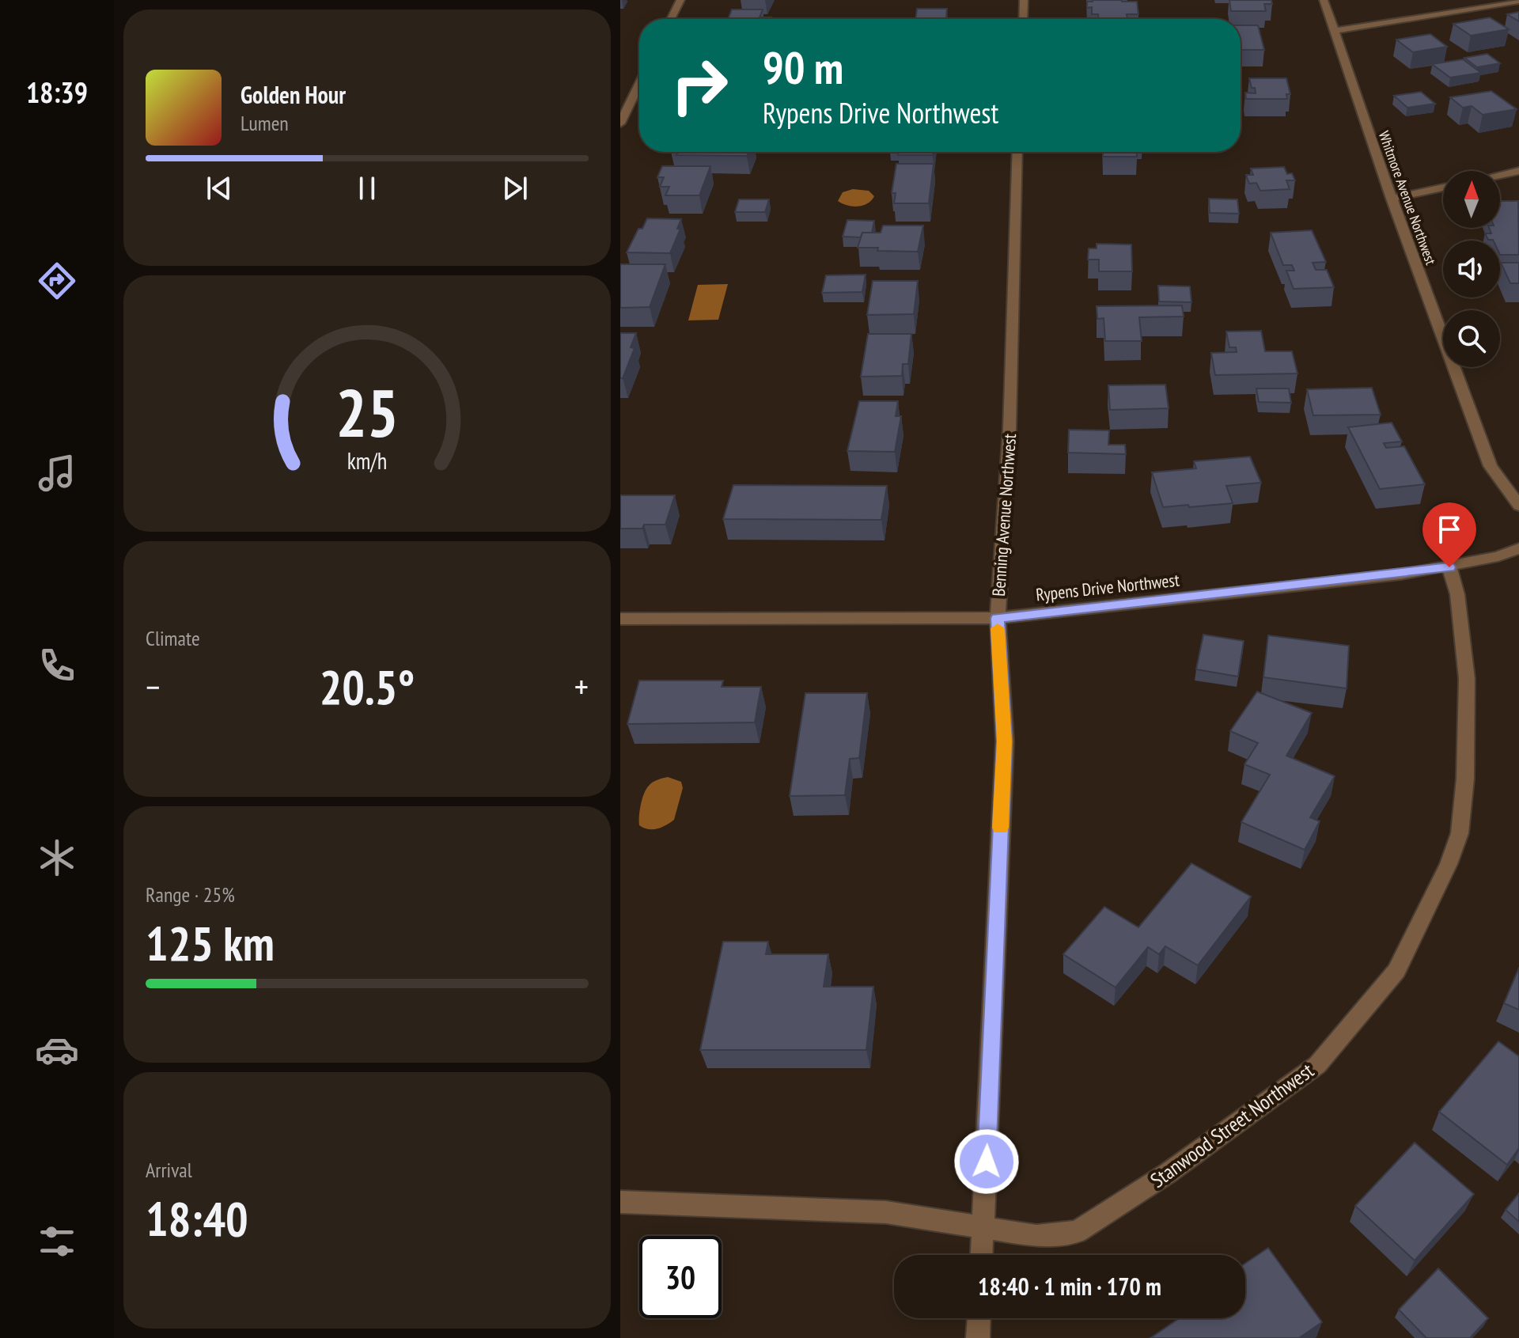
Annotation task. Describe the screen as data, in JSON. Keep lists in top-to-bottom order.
{
  "streets": {
    "street": [
      "Whitmore Avenue Northwest",
      "Benning Avenue Northwest",
      "Rypens Drive Northwest",
      "Stanwood Street Northwest"
    ]
  },
  "crossings": [
    ["Benning Avenue Northwest", "Rypens Drive Northwest"],
    ["Benning Avenue Northwest", "Stanwood Street Northwest"],
    ["Rypens Drive Northwest", "Stanwood Street Northwest"]
  ],
  "north": "top",
  "page": {
    "tabs": "18:39",
    "turn": ["90 m", "Rypens Drive Northwest"],
    "song": ["Golden Hour", "Lumen"],
    "tile": [
      "Climate",
      ["Range · 25%", "125 km"],
      ["Arrival", "18:40"]
    ],
    "heat": ["−", "20.5°", "+"],
    "limit": "30",
    "trip": "18:40 · 1 min · 170 m",
    "gauge": ["25", "km/h"]
  }
}
